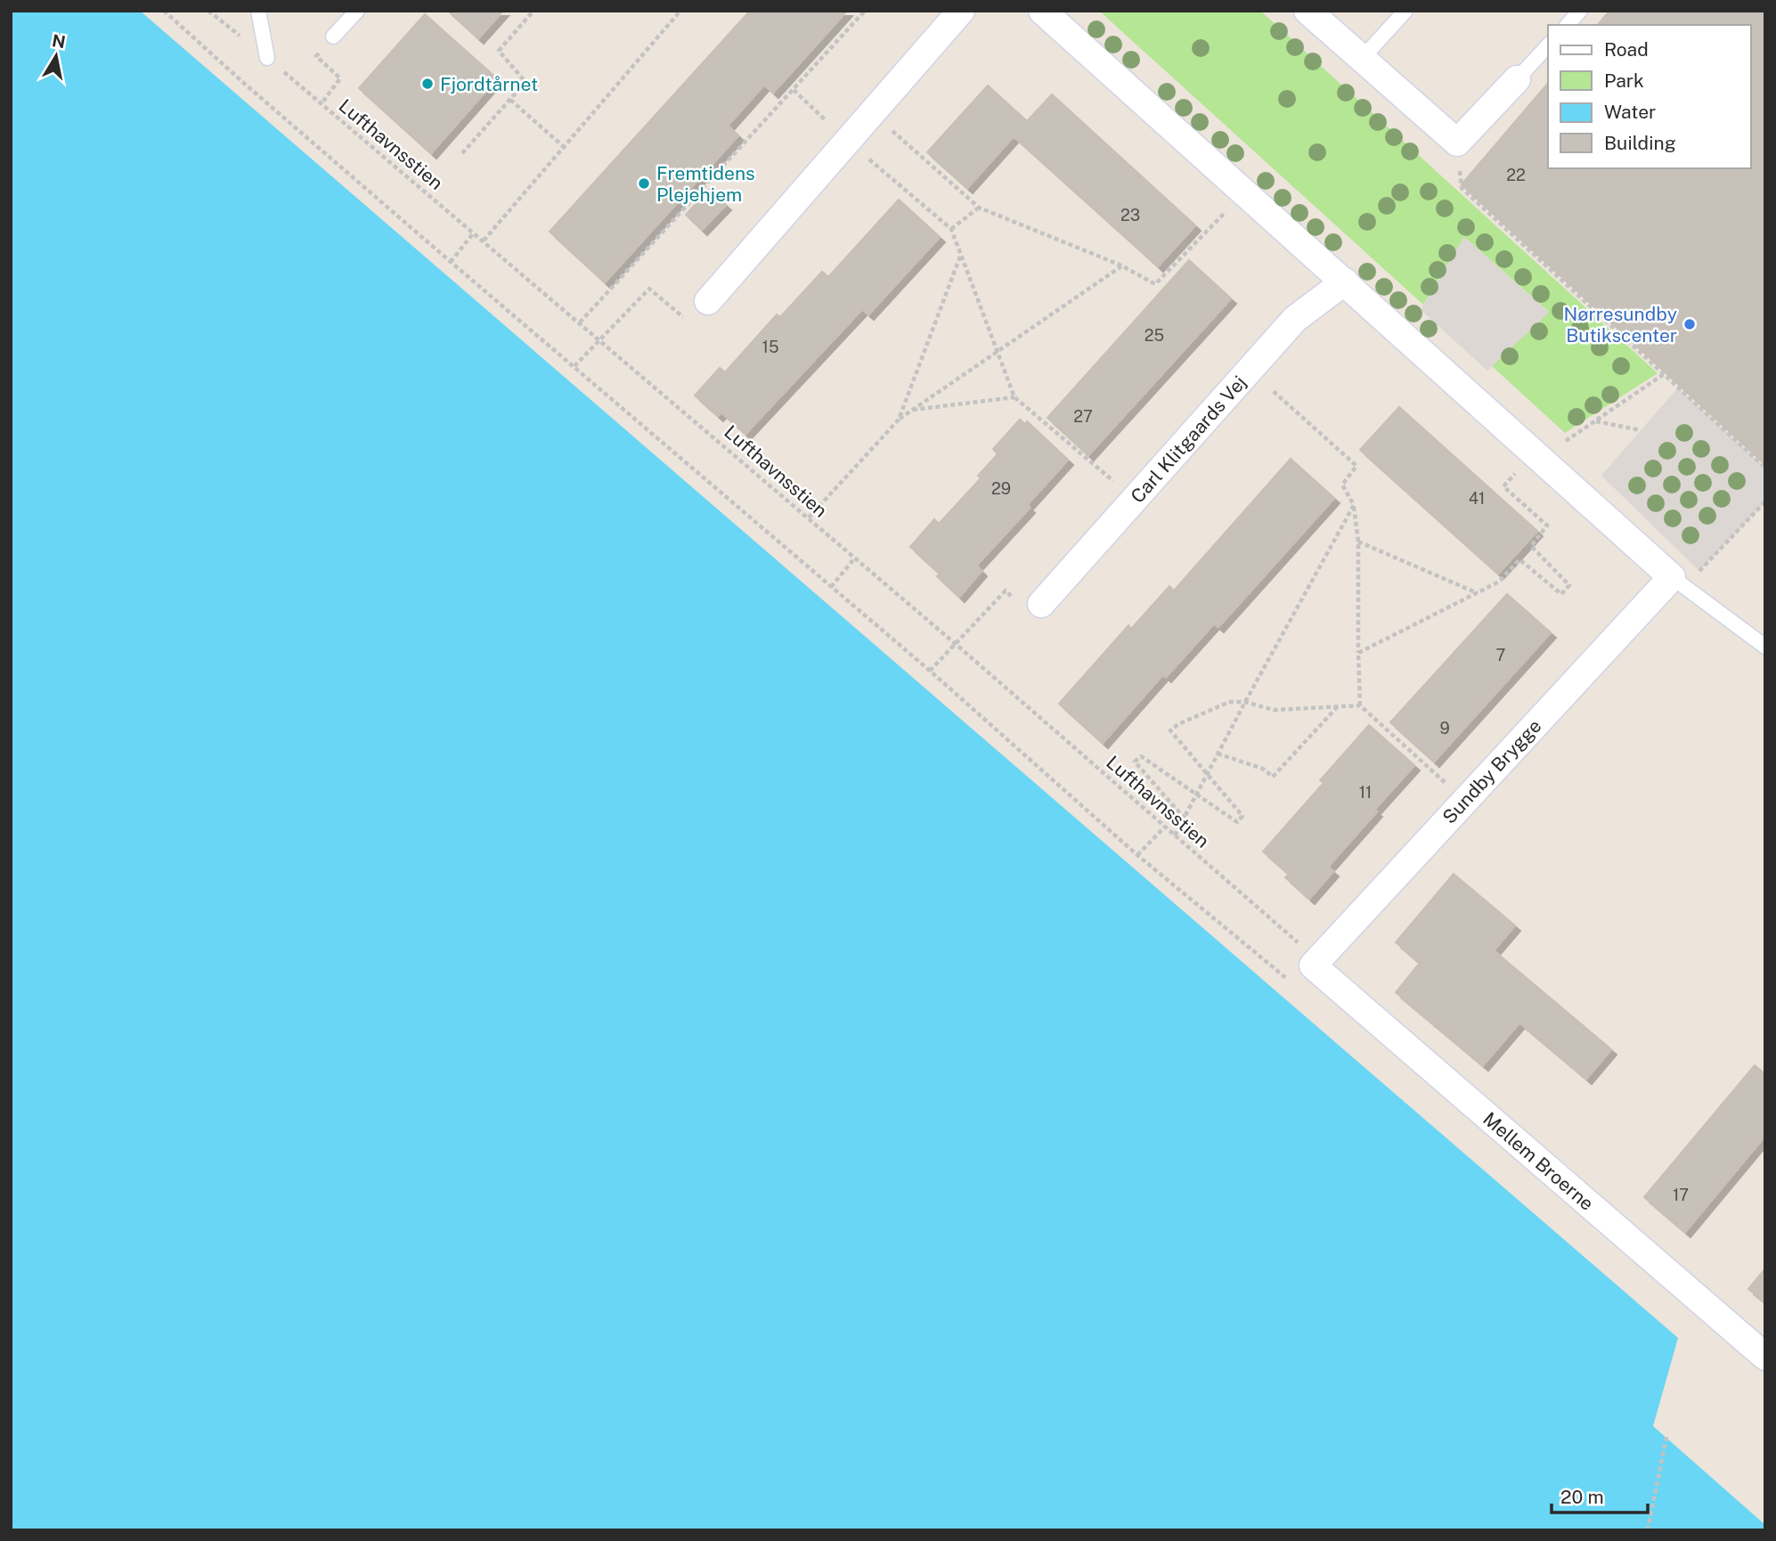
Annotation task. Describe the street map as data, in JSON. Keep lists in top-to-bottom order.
{
  "streets": {
    "street": ["Carl Klitgaards Vej", "Sundby Brygge", "Mellem Broerne"],
    "path": ["Lufthavnsstien"]
  },
  "crossings": [
    ["Lufthavnsstien", "Sundby Brygge"],
    ["Lufthavnsstien", "Mellem Broerne"],
    ["Sundby Brygge", "Mellem Broerne"]
  ],
  "places": ["Fjordtårnet", "Fremtidens Plejehjem", "Nørresundby Butikscenter"],
  "house_numbers": [
    "22",
    "23",
    "25",
    "15",
    "27",
    "29",
    "41",
    "7",
    "9",
    "11",
    "17"
  ],
  "legend": [
    "Road",
    "Park",
    "Water",
    "Building"
  ],
  "scale_bar": "20 m",
  "north": "top"
}
